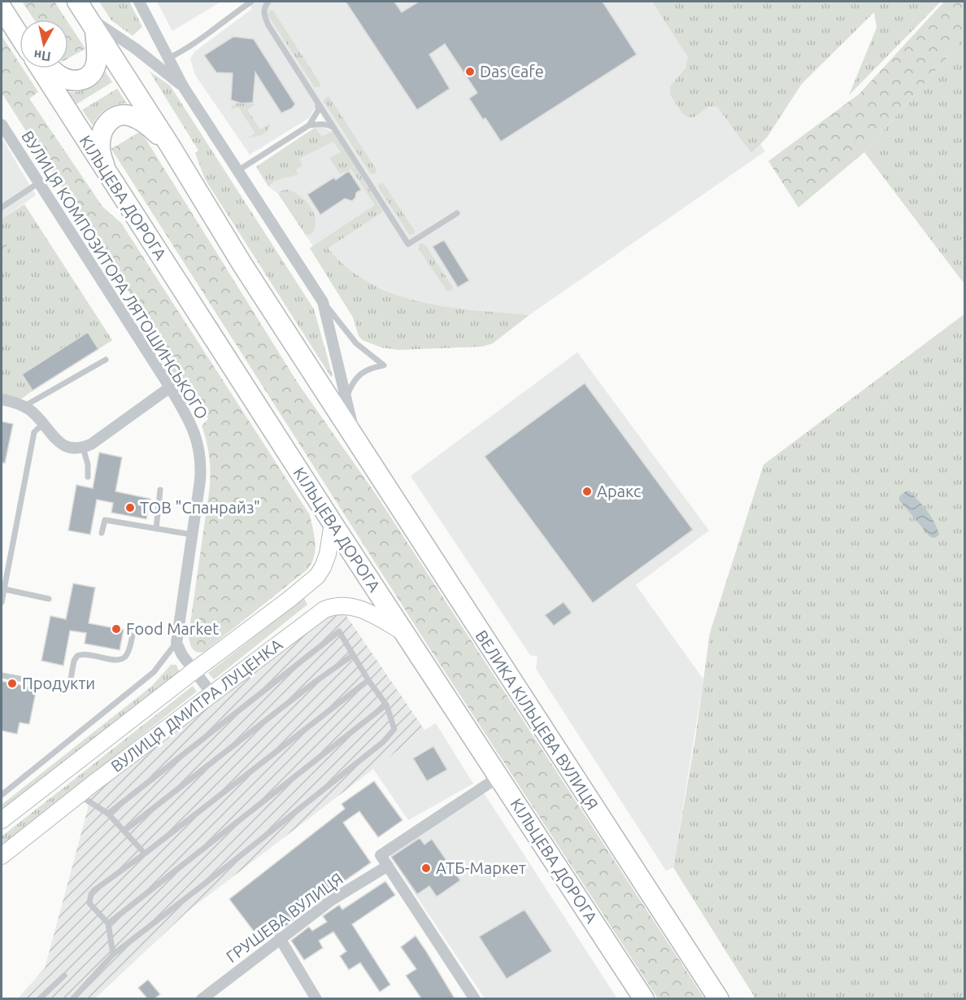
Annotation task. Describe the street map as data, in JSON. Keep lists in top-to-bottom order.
{
  "streets": {
    "highway": ["КІЛЬЦЕВА ДОРОГА", "ВЕЛИКА КІЛЬЦЕВА ВУЛИЦЯ"],
    "main road": ["ВУЛИЦЯ ДМИТРА ЛУЦЕНКА"],
    "street": ["ВУЛИЦЯ КОМПОЗИТОРА ЛЯТОШИНСЬКОГО", "ГРУШЕВА ВУЛИЦЯ"]
  },
  "crossings": [
    ["КІЛЬЦЕВА ДОРОГА", "ВУЛИЦЯ ДМИТРА ЛУЦЕНКА"]
  ],
  "places": [
    "Das Cafe",
    "Аракс",
    "ТОВ \"Спанрайз\"",
    "Food Market",
    "Продукти",
    "АТБ-Маркет"
  ],
  "north": "bottom"
}
